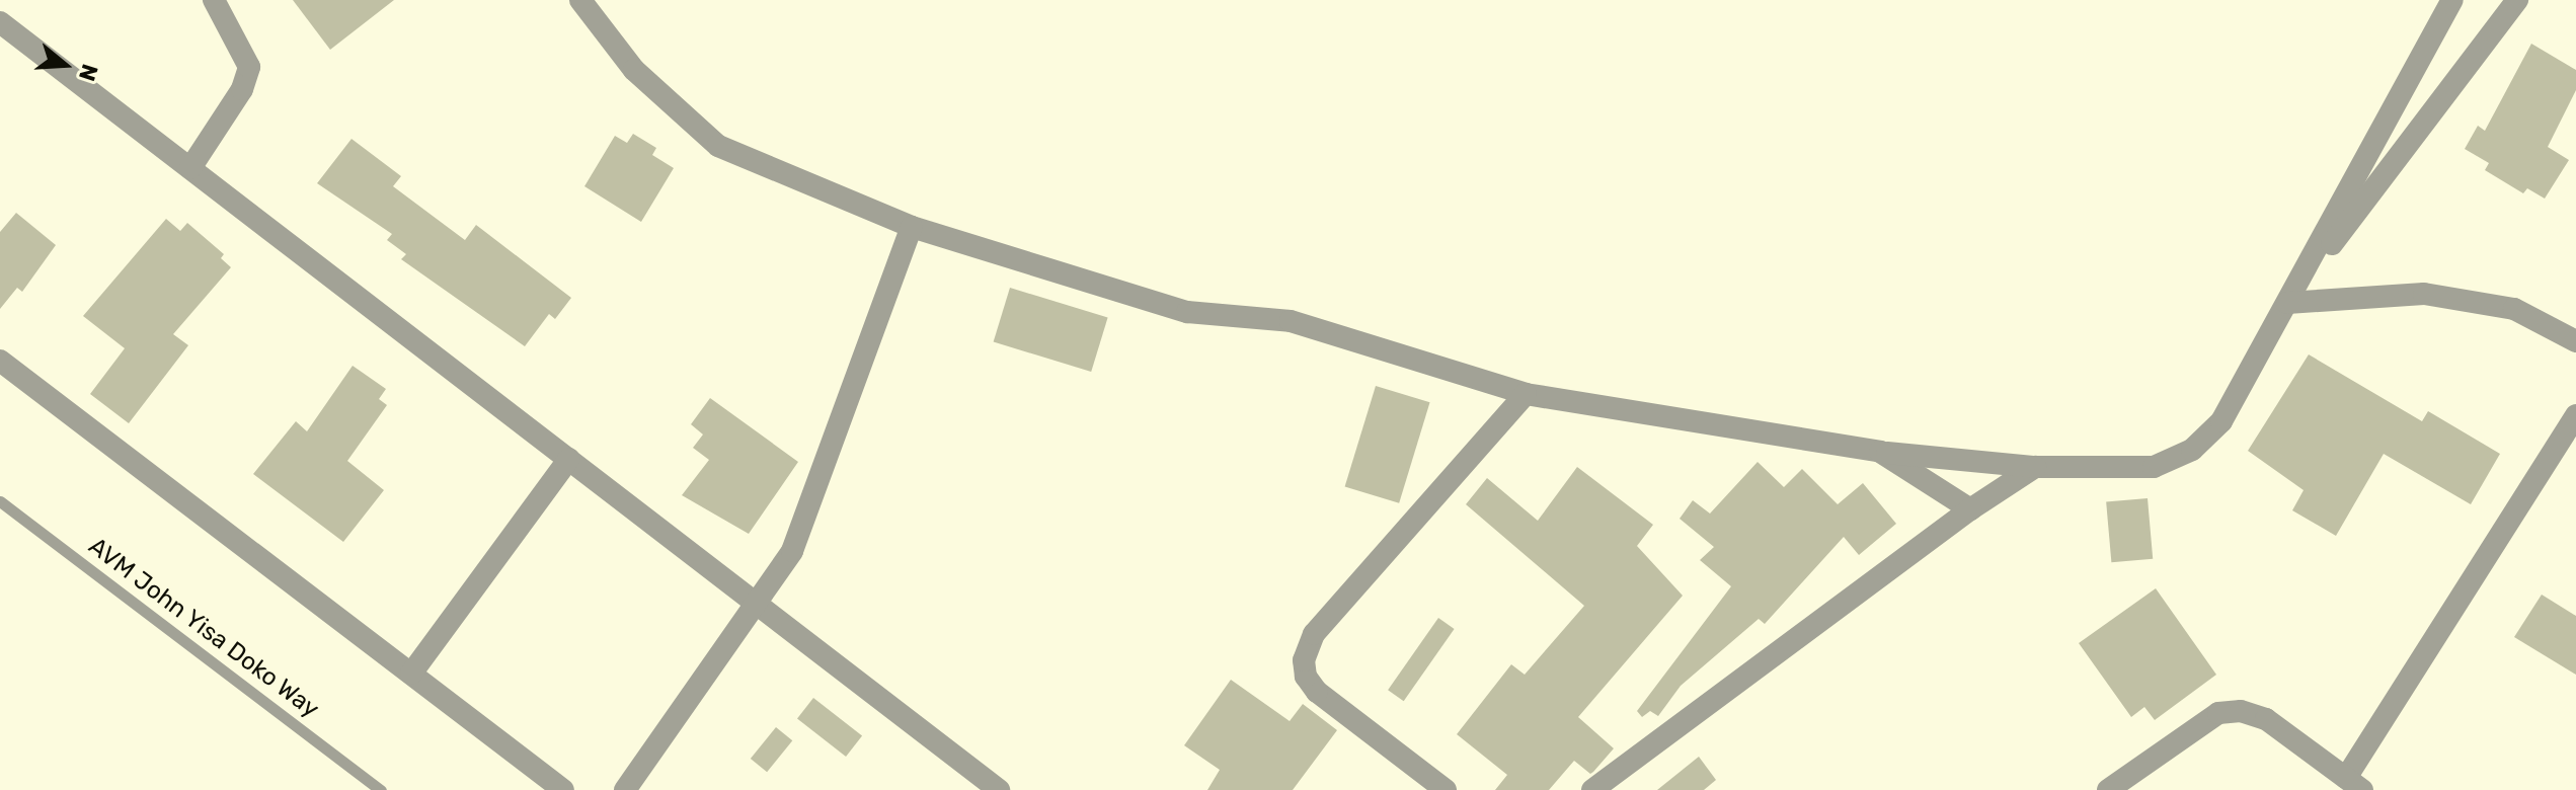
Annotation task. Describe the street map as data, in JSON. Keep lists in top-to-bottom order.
{
  "streets": {
    "lane": ["AVM John Yisa Doko Way"]
  },
  "north": "right"
}
